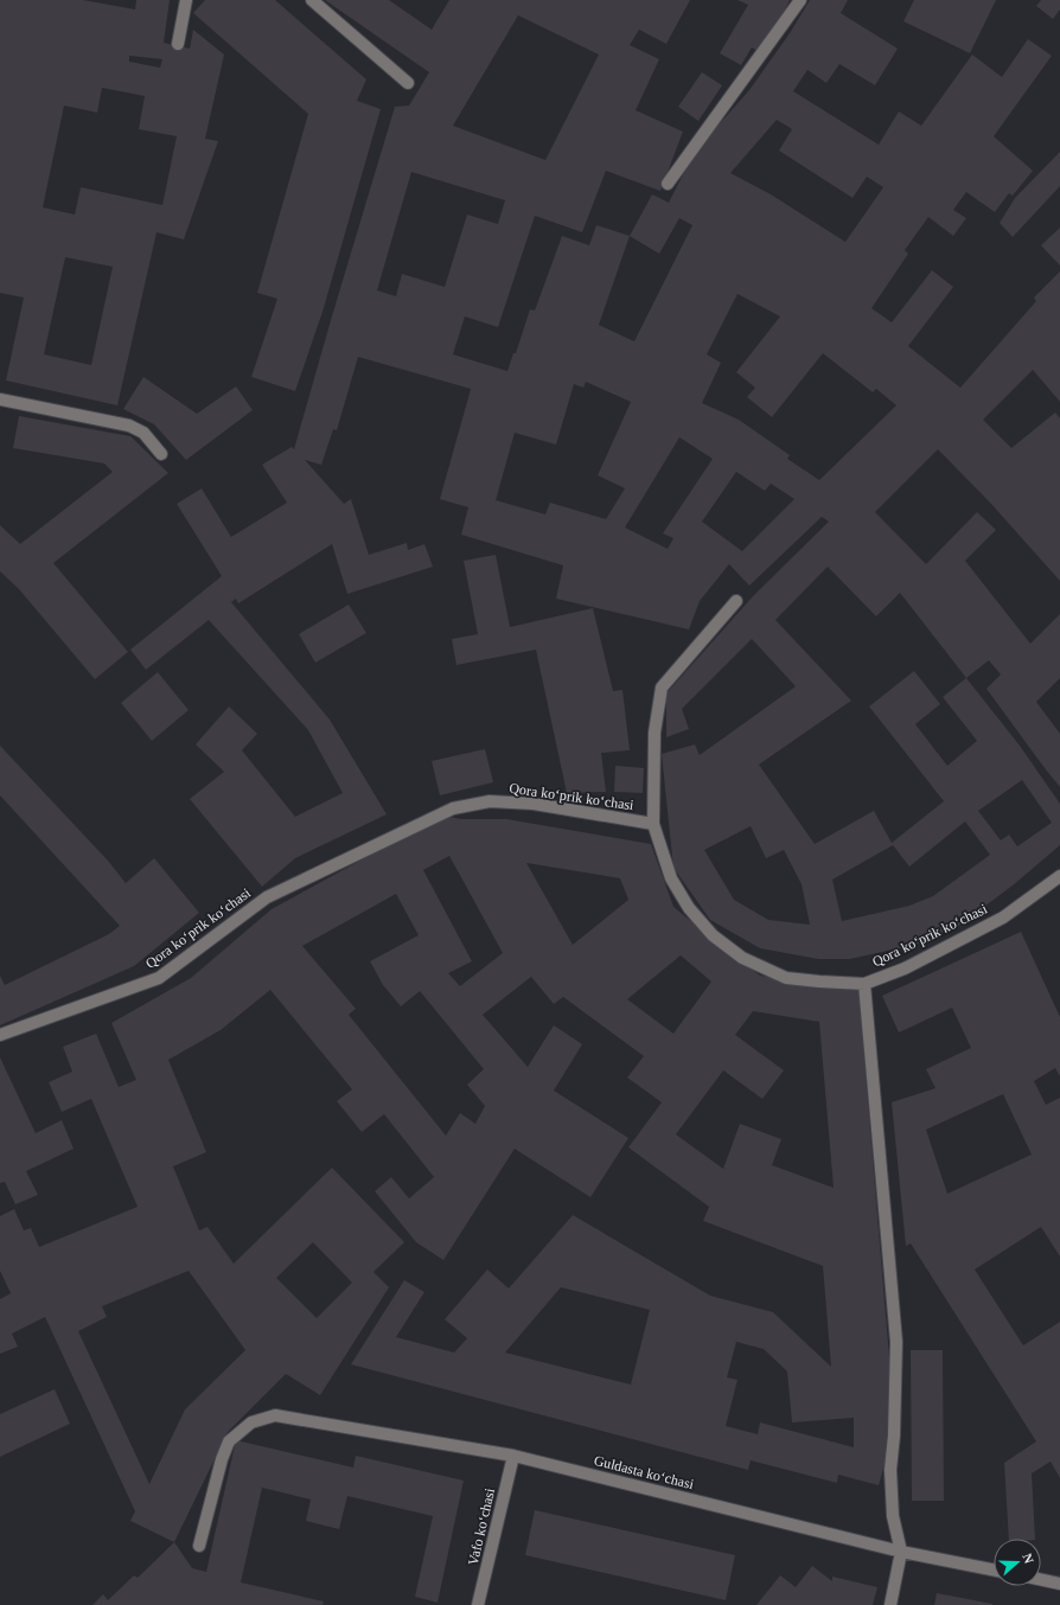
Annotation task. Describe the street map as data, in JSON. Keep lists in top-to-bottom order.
{
  "streets": {
    "street": ["Qora koʻprik koʻchasi", "Guldasta koʻchasi", "Vafo koʻchasi"]
  },
  "crossings": [
    ["Guldasta koʻchasi", "Vafo koʻchasi"]
  ],
  "north": "right"
}
